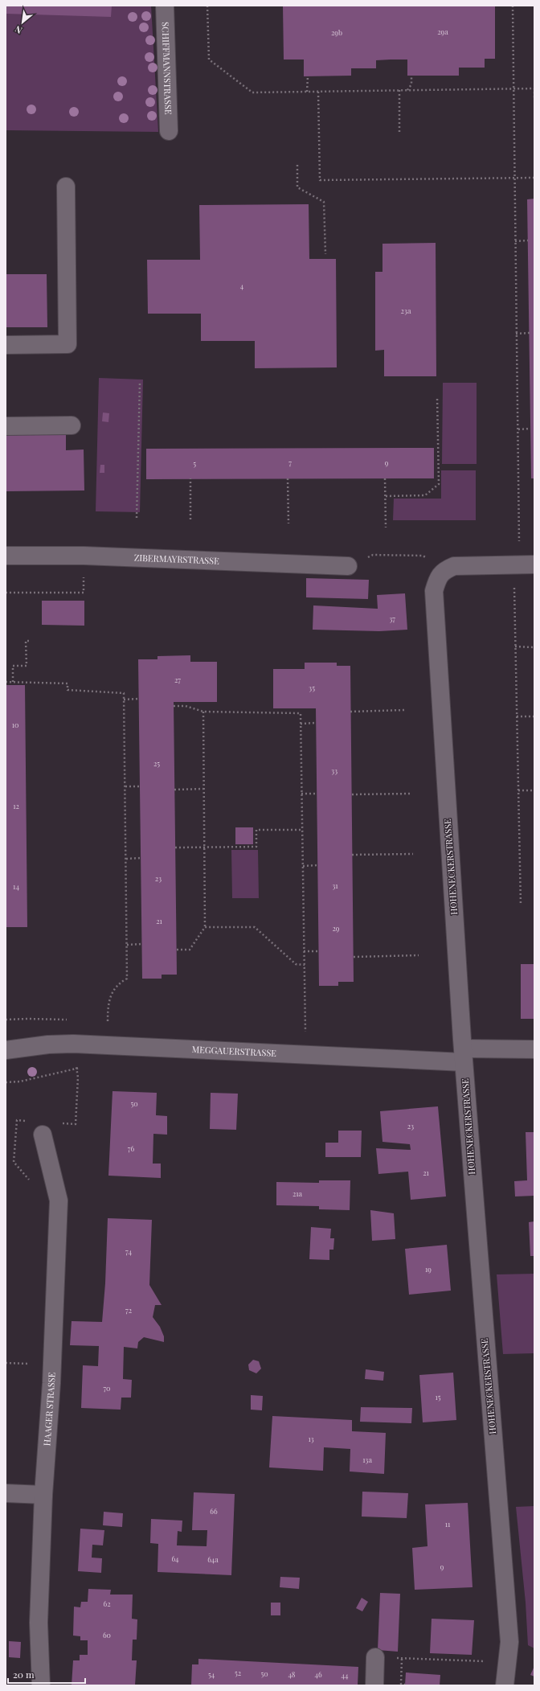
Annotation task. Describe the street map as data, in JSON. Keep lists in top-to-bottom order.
{
  "streets": {
    "street": [
      "SCHIFFMANNSTRASSE",
      "ZIBERMAYRSTRASSE",
      "HOHENECKERSTRASSE",
      "MEGGAUERSTRASSE",
      "HAAGER STRASSE"
    ]
  },
  "crossings": [
    ["HOHENECKERSTRASSE", "MEGGAUERSTRASSE"]
  ],
  "house_numbers": [
    "29a",
    "29b",
    "4",
    "23a",
    "7",
    "9",
    "5",
    "37",
    "27",
    "35",
    "10",
    "25",
    "33",
    "12",
    "23",
    "31",
    "14",
    "21",
    "29",
    "50",
    "23",
    "76",
    "21",
    "21a",
    "74",
    "19",
    "72",
    "70",
    "15",
    "13",
    "13a",
    "66",
    "11",
    "64",
    "64a",
    "9",
    "62",
    "60",
    "52",
    "50",
    "54",
    "48",
    "46",
    "44"
  ],
  "scale_bar": "20 m",
  "north": "bottom left"
}
